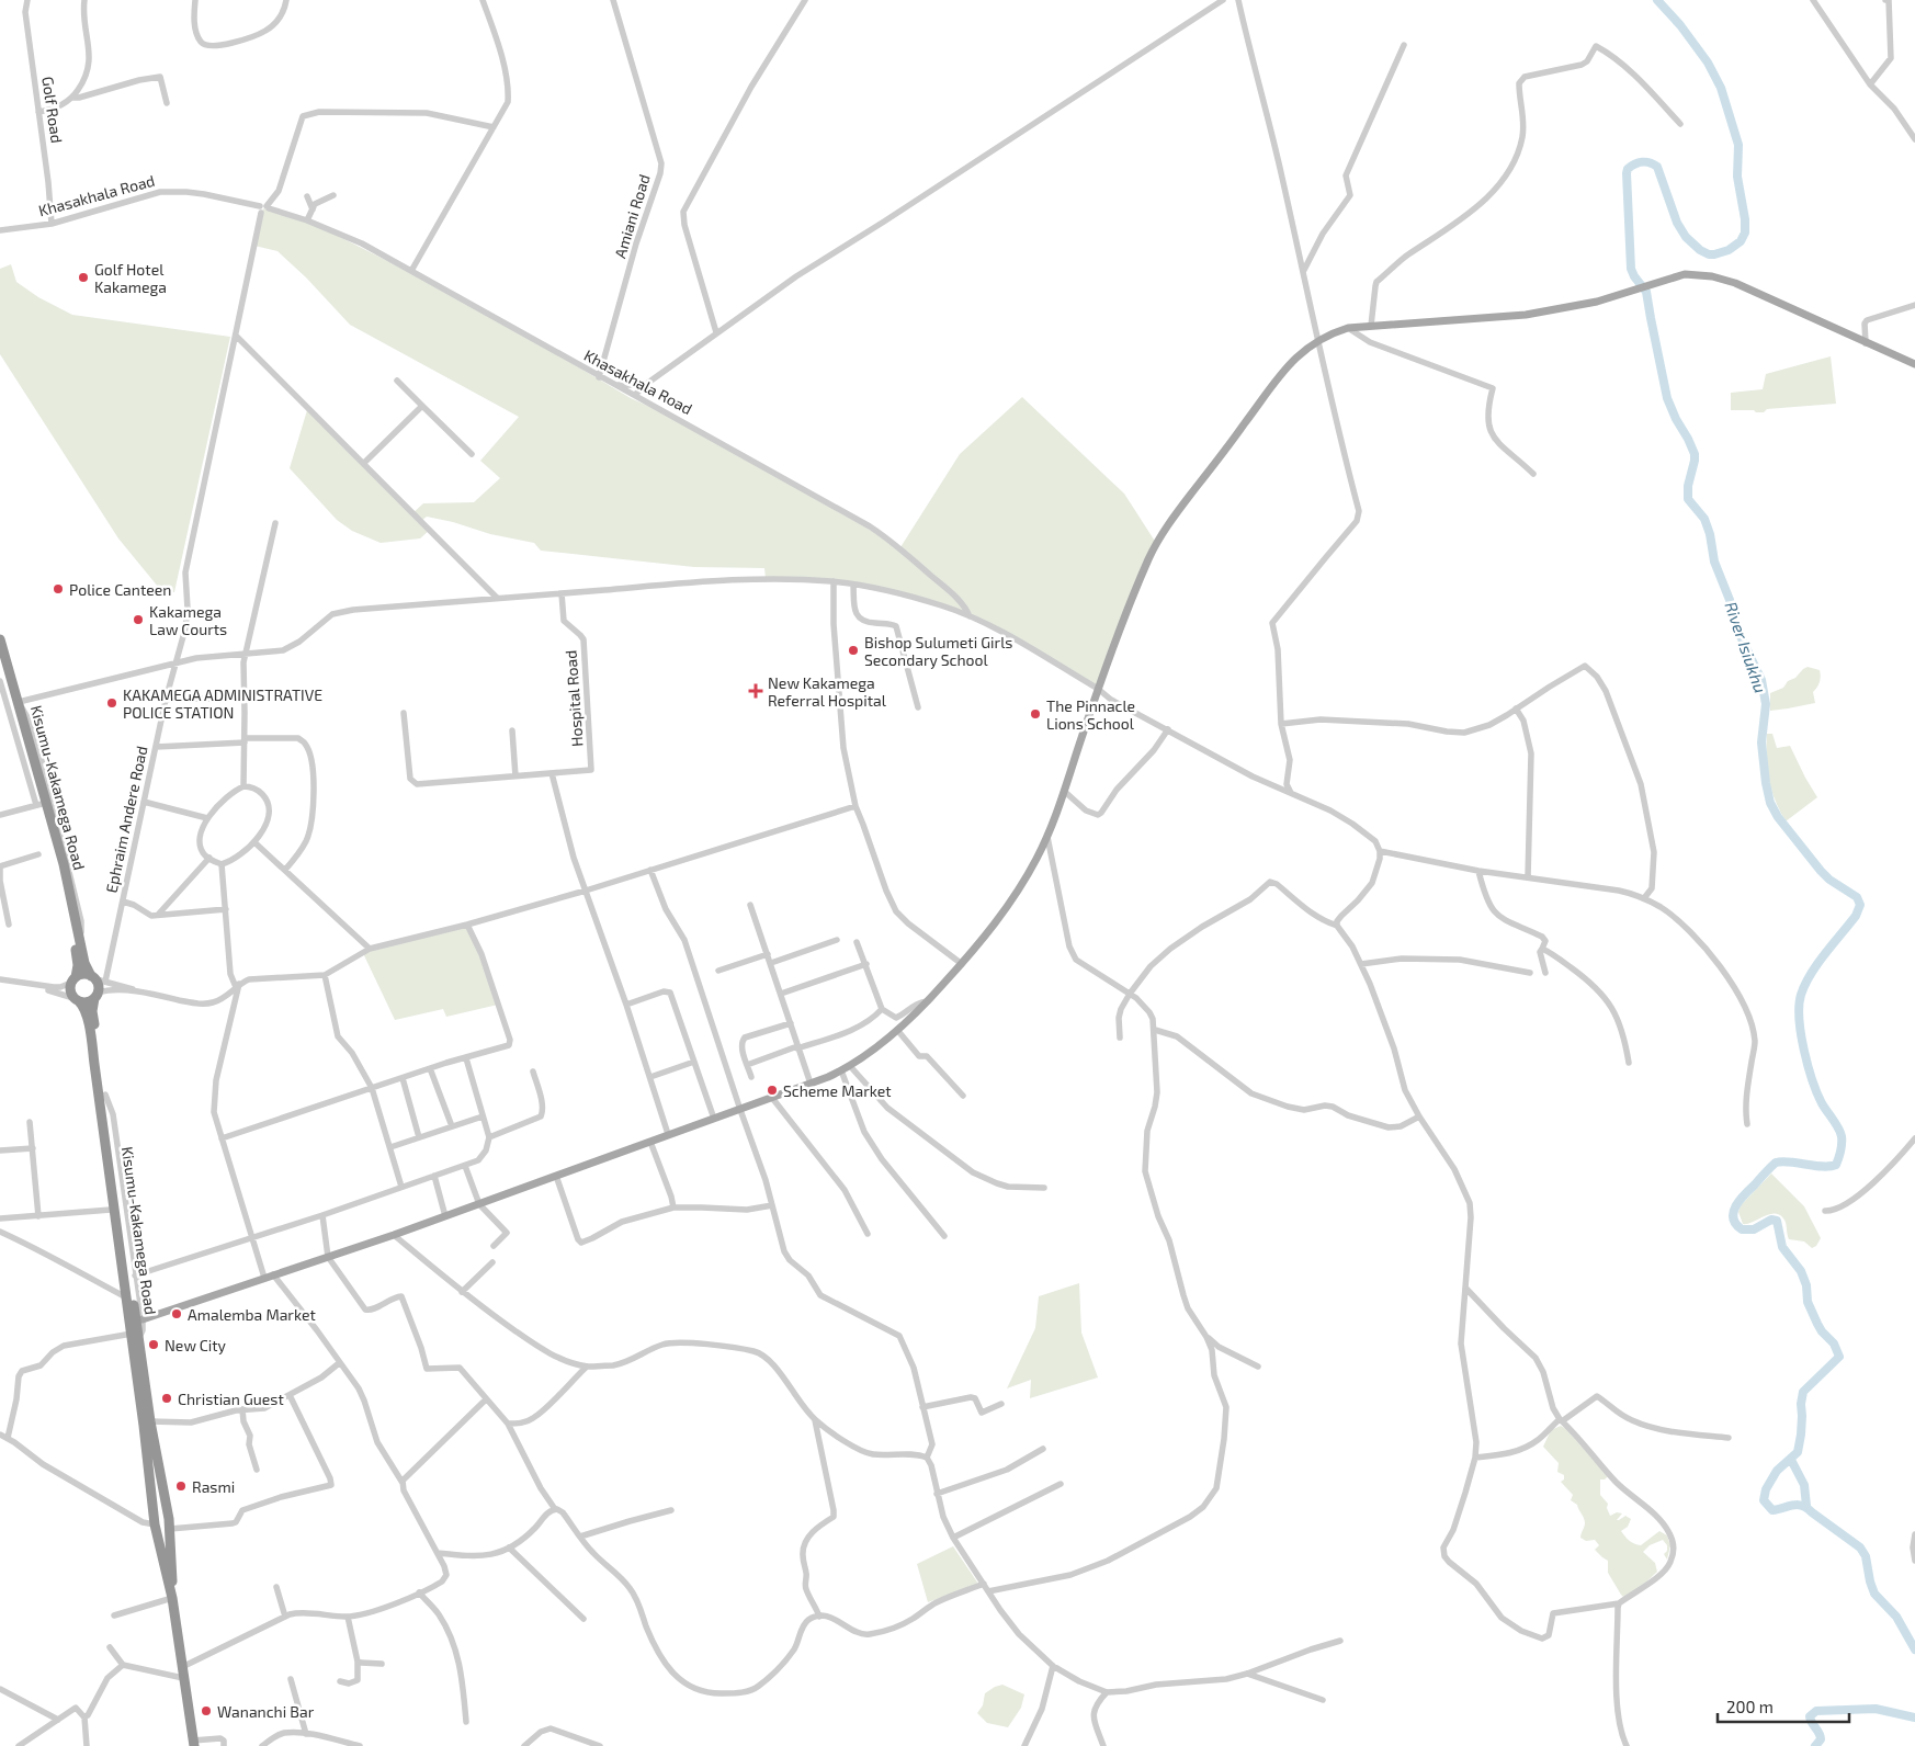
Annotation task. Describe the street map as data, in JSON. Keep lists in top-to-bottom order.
{
  "streets": {
    "highway": ["Kisumu-Kakamega Road"],
    "street": [
      "Golf Road",
      "Khasakhala Road",
      "Amiani Road",
      "Hospital Road",
      "Ephraim Andere Road"
    ]
  },
  "crossings": [
    ["Golf Road", "Khasakhala Road"],
    ["Khasakhala Road", "Amiani Road"],
    ["Khasakhala Road", "Ephraim Andere Road"],
    ["Kisumu-Kakamega Road", "Ephraim Andere Road"]
  ],
  "water": ["River Isiukhu"],
  "places": {
    "other": [
      "Golf Hotel Kakamega",
      "Police Canteen",
      "Kakamega Law Courts",
      "Bishop Sulumeti Girls Secondary School",
      "KAKAMEGA ADMINISTRATIVE POLICE STATION",
      "The Pinnacle Lions School",
      "Scheme Market",
      "Amalemba Market",
      "New City",
      "Christian Guest",
      "Rasmi",
      "Wananchi Bar"
    ],
    "health": ["New Kakamega Referral Hospital"]
  },
  "scale_bar": "200 m"
}
